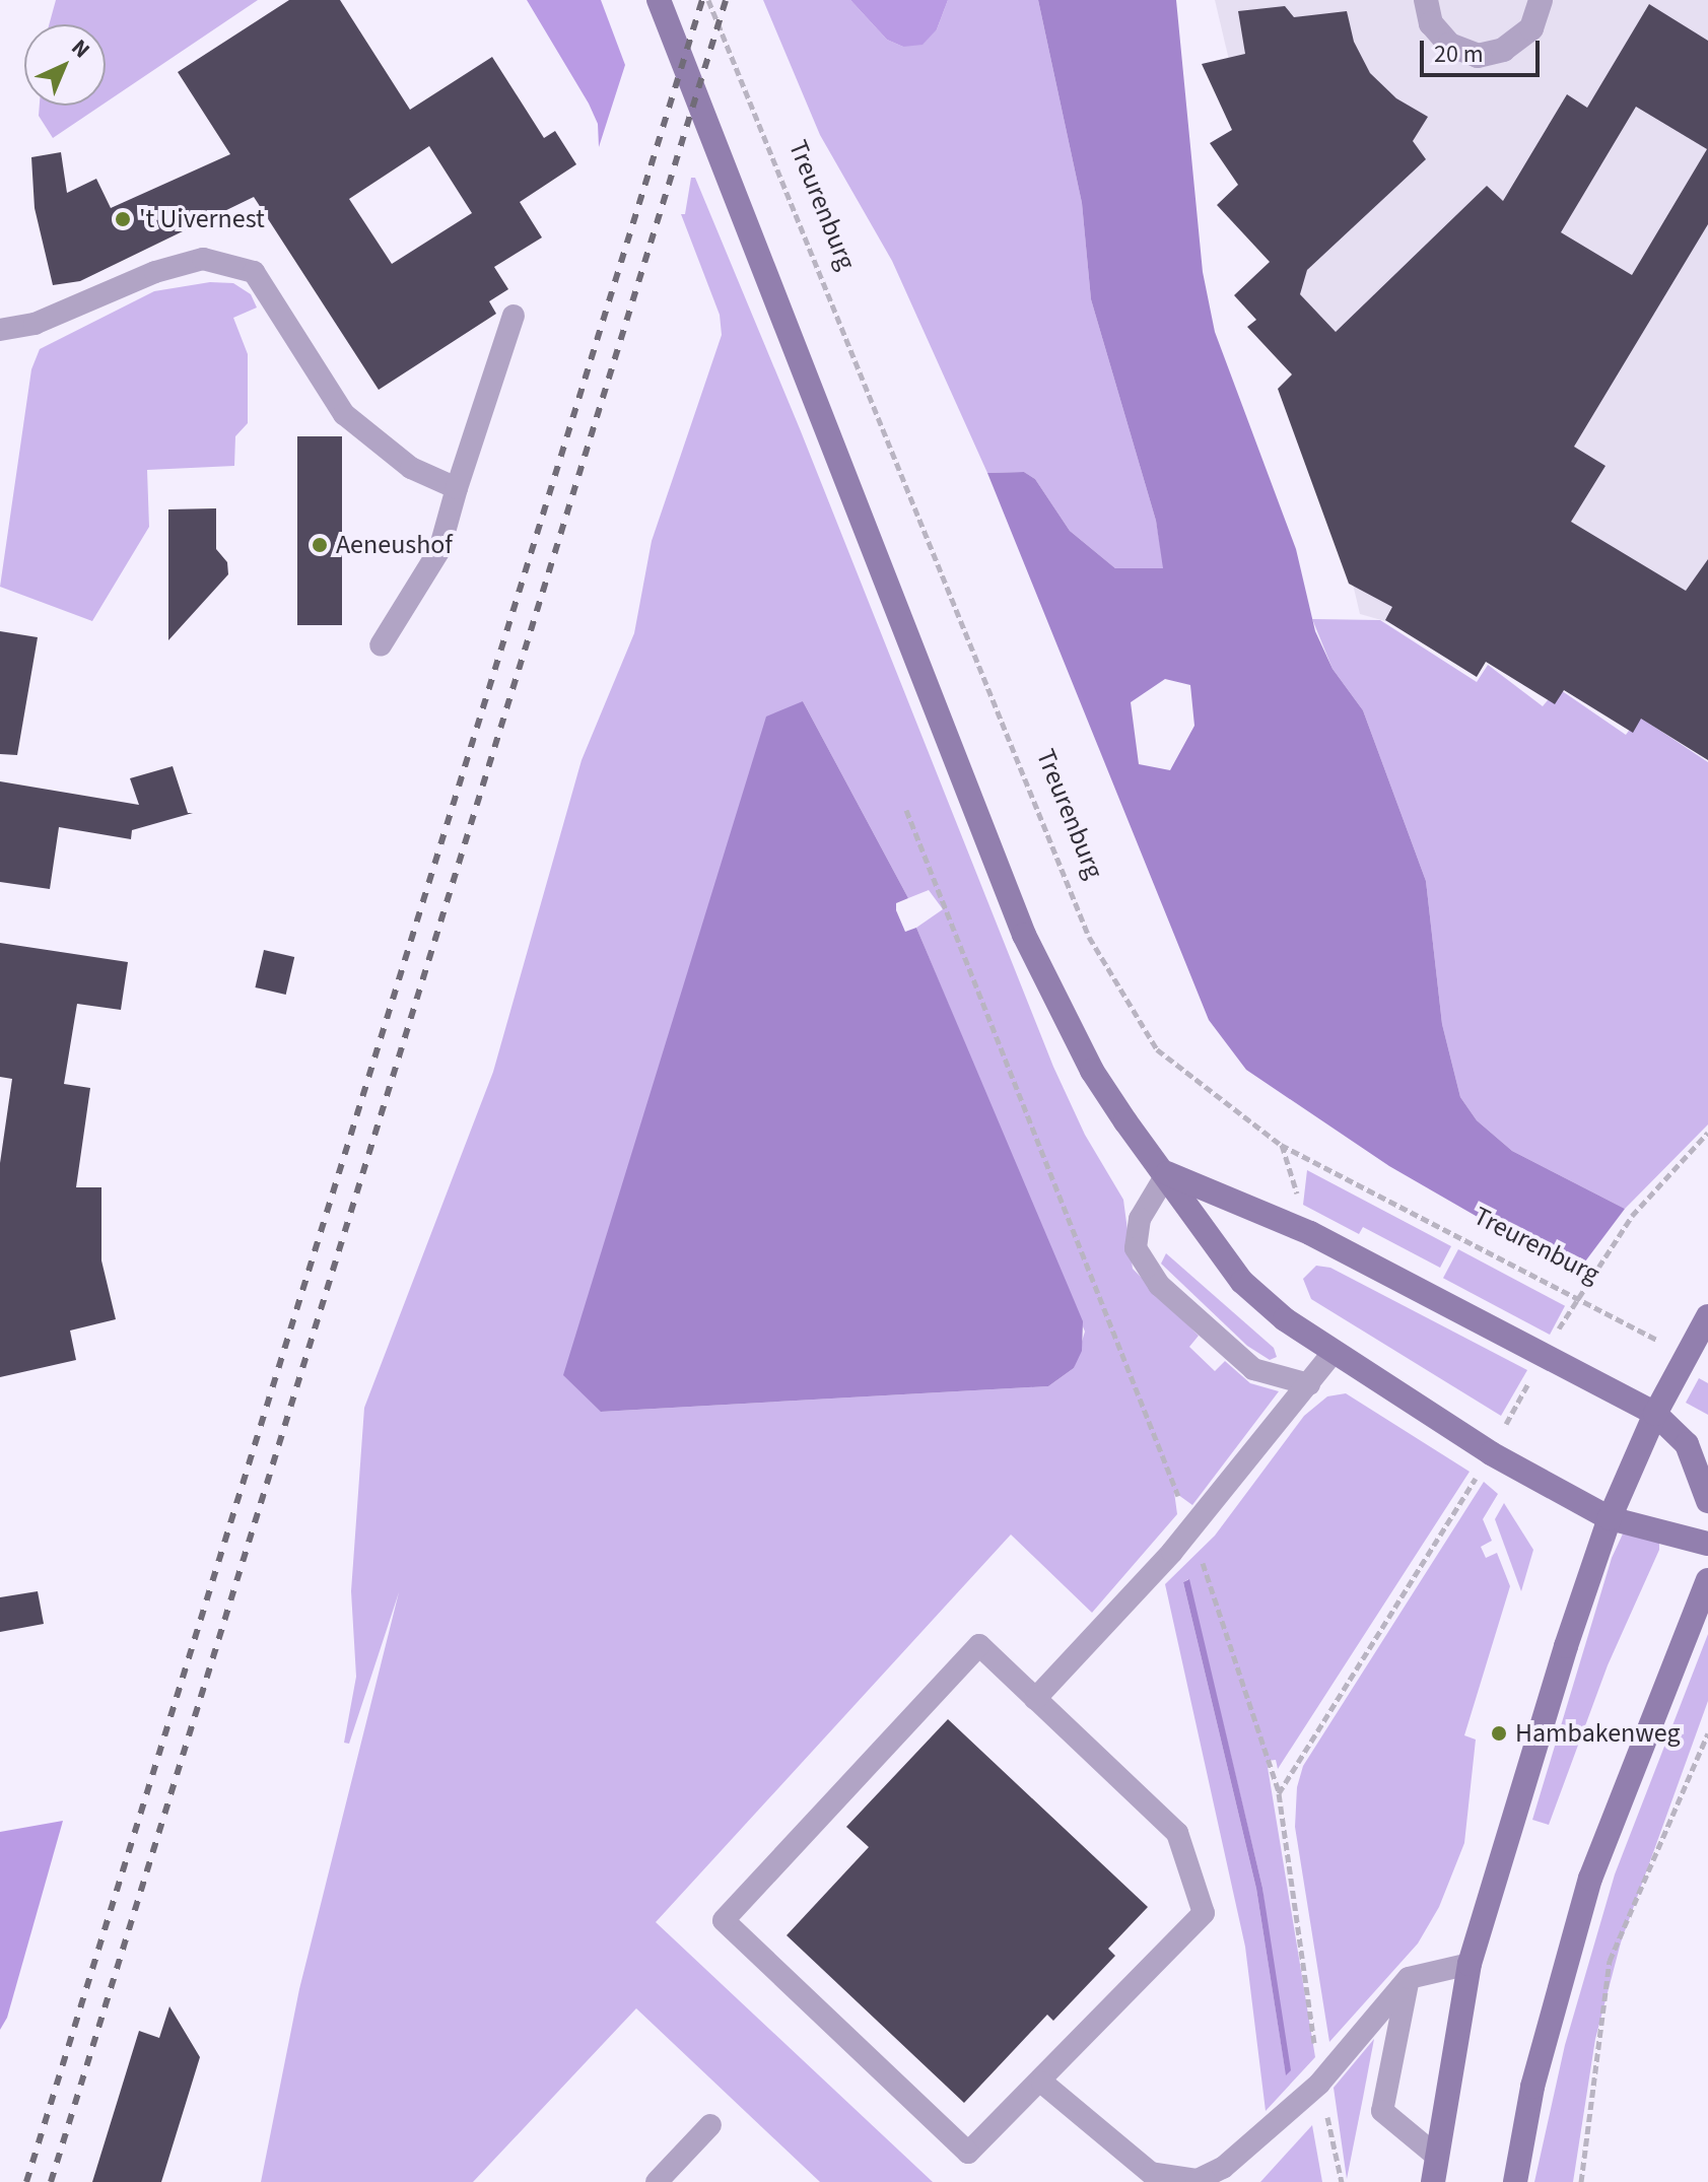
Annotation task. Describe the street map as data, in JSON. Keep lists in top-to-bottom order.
{
  "streets": {
    "path": ["Treurenburg"]
  },
  "places": ["'t Uivernest", "Aeneushof", "Hambakenweg"],
  "scale_bar": "20 m",
  "north": "top right"
}
